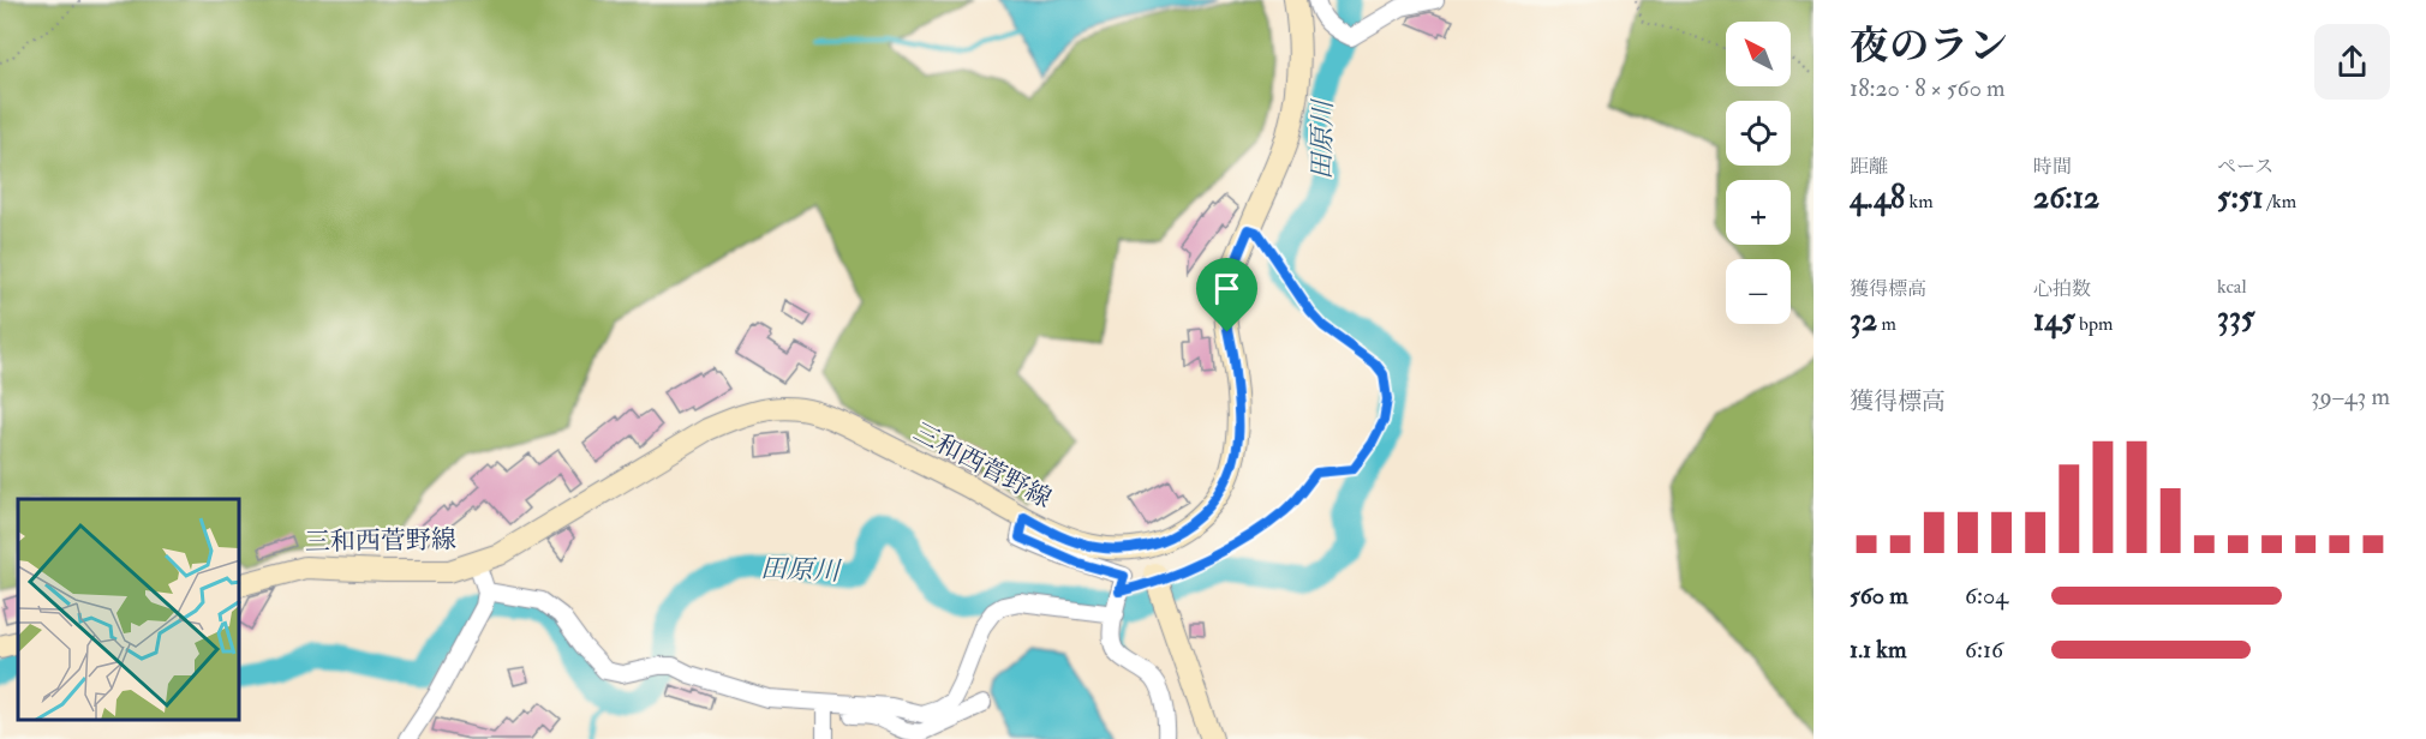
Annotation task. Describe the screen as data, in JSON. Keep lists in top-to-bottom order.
{
  "streets": {
    "main road": ["三和西菅野線"]
  },
  "water": ["田原川"],
  "north": "top left",
  "page": {
    "heading": ["夜のラン", "18:20 · 8 × 560 m"],
    "map_buttons": ["+", "−"],
    "stats": [
      ["距離", "4.48 km"],
      ["時間", "26:12"],
      ["ペース", "5:51 /km"],
      ["獲得標高", "32 m"],
      ["心拍数", "145 bpm"],
      ["kcal", "335"]
    ],
    "chart": ["獲得標高", "39–43 m"],
    "list": [
      {
        "name": "560 m",
        "note": "6:04"
      },
      {
        "name": "1.1 km",
        "note": "6:16"
      }
    ]
  }
}
